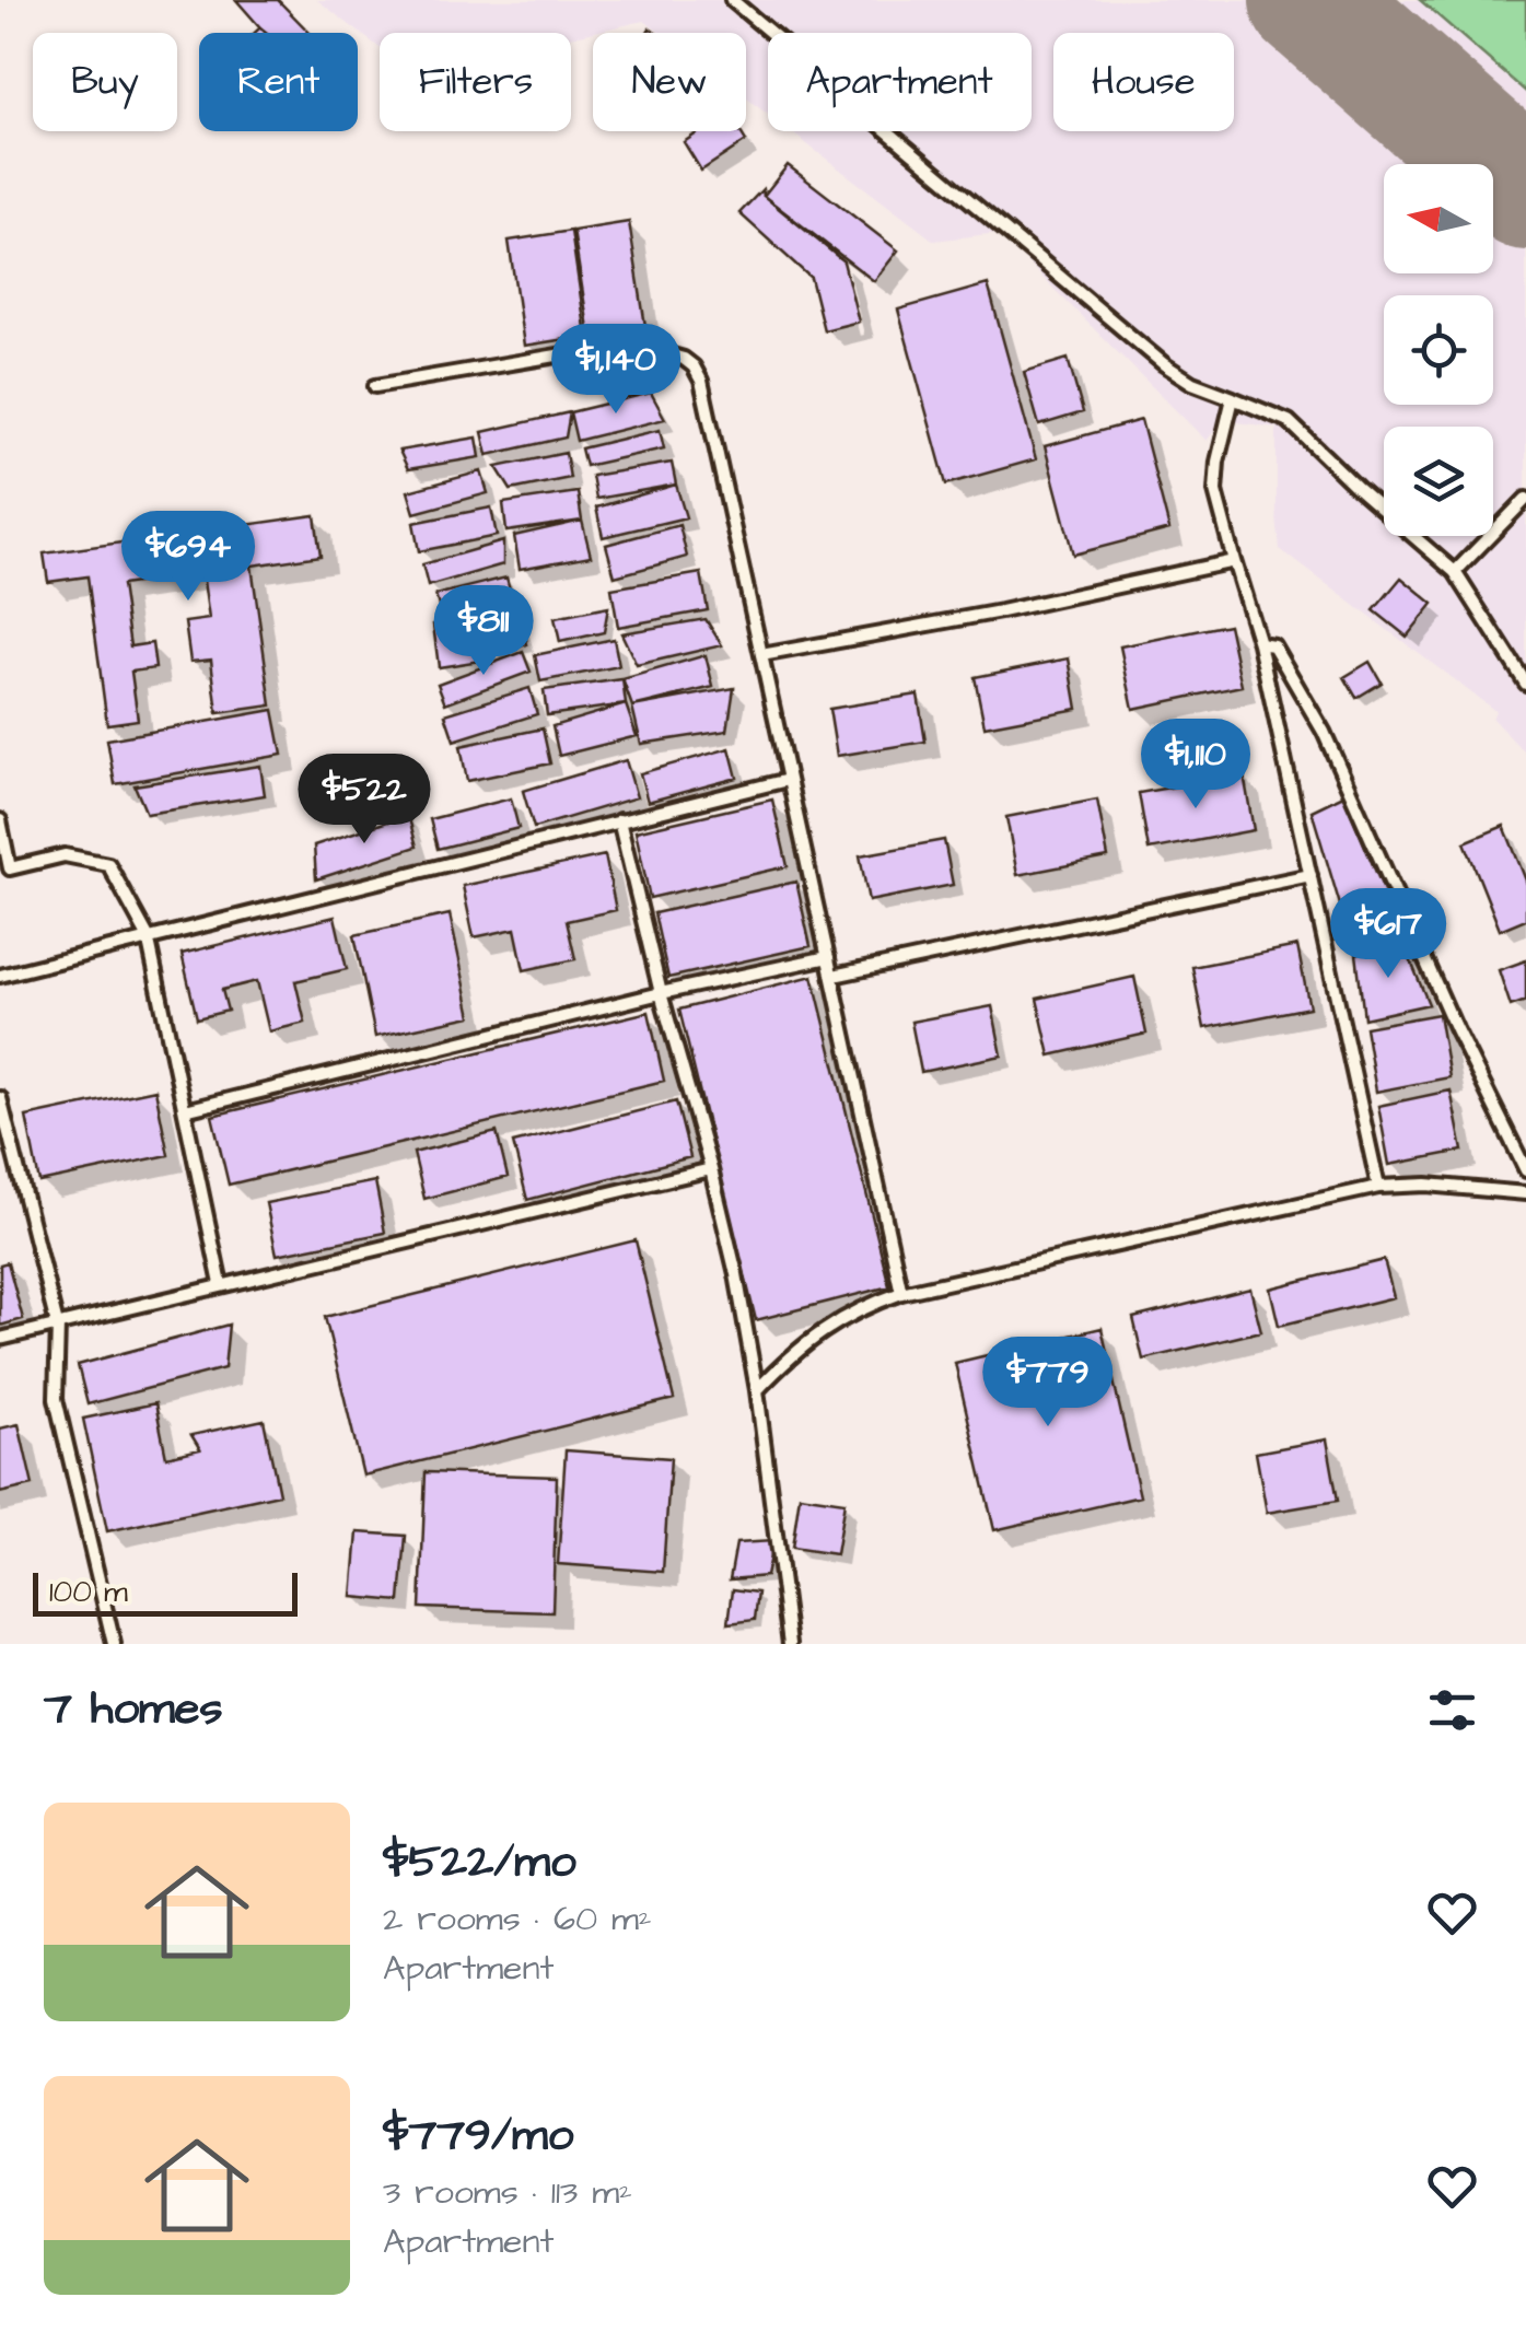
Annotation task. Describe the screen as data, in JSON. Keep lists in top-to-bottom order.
{
  "scale_bar": "100 m",
  "north": "left",
  "page": {
    "chip": [
      "Buy",
      "Rent",
      "Filters",
      "New",
      "Apartment",
      "House"
    ],
    "price": [
      "$1,140",
      "$694",
      "$811",
      "$1,110",
      "$522",
      "$617",
      "$779"
    ],
    "scale": "100 m",
    "heading": "7 homes",
    "list": [
      {
        "name": "$522/mo",
        "note": "2 rooms · 60 m² · Apartment"
      },
      {
        "name": "$779/mo",
        "note": "3 rooms · 113 m² · Apartment"
      }
    ]
  }
}
